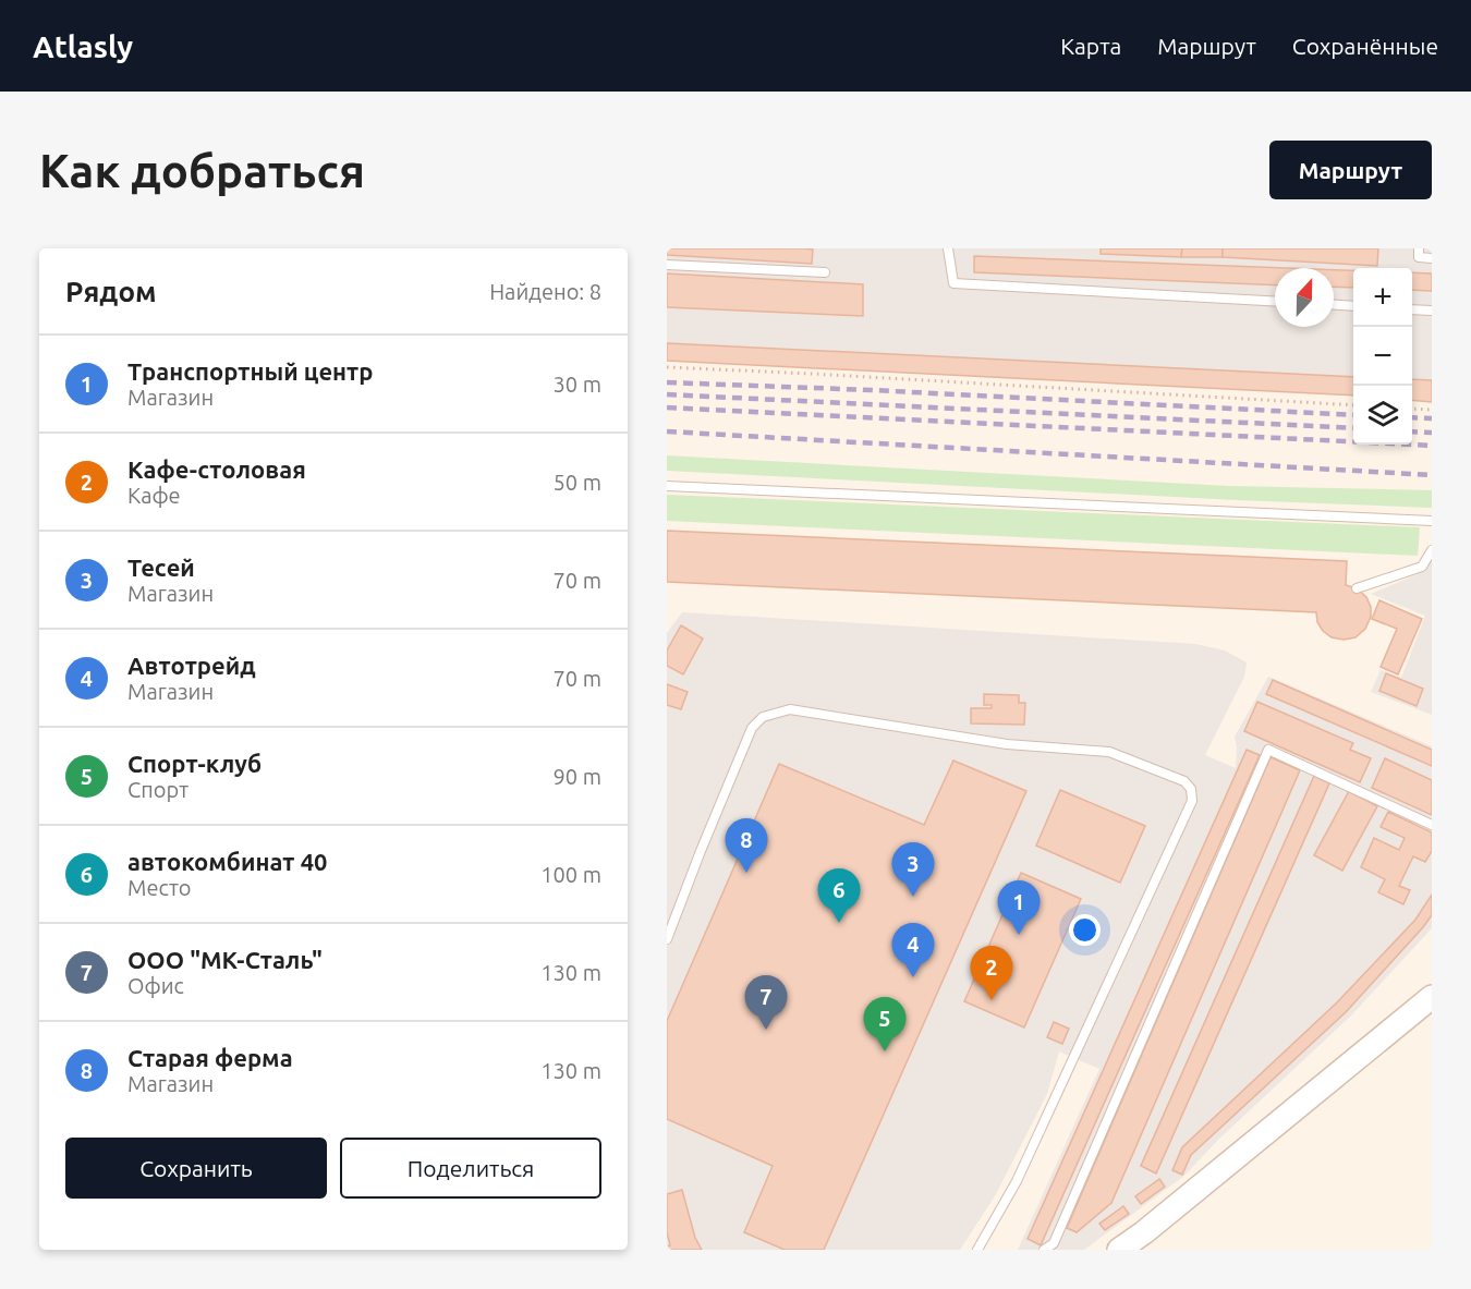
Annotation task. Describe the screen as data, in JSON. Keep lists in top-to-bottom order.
{
  "north": "top",
  "page": {
    "header": "Atlasly",
    "nav": ["Карта", "Маршрут", "Сохранённые"],
    "buttons": [
      "Маршрут",
      ["Сохранить", "Поделиться"]
    ],
    "title": "Как добраться",
    "heading": ["Рядом", "Найдено: 8"],
    "map_buttons": ["+", "−"],
    "list": [
      {
        "mark": "1",
        "name": "Транспортный центр",
        "note": "Магазин",
        "value": "30 m"
      },
      {
        "mark": "2",
        "name": "Кафе-столовая",
        "note": "Кафе",
        "value": "50 m"
      },
      {
        "mark": "3",
        "name": "Тесей",
        "note": "Магазин",
        "value": "70 m"
      },
      {
        "mark": "4",
        "name": "Автотрейд",
        "note": "Магазин",
        "value": "70 m"
      },
      {
        "mark": "5",
        "name": "Спорт-клуб",
        "note": "Спорт",
        "value": "90 m"
      },
      {
        "mark": "6",
        "name": "автокомбинат 40",
        "note": "Место",
        "value": "100 m"
      },
      {
        "mark": "7",
        "name": "ООО \"МК-Сталь\"",
        "note": "Офис",
        "value": "130 m"
      },
      {
        "mark": "8",
        "name": "Старая ферма",
        "note": "Магазин",
        "value": "130 m"
      }
    ],
    "pins": [
      "8",
      "3",
      "6",
      "1",
      "4",
      "2",
      "7",
      "5"
    ]
  }
}
